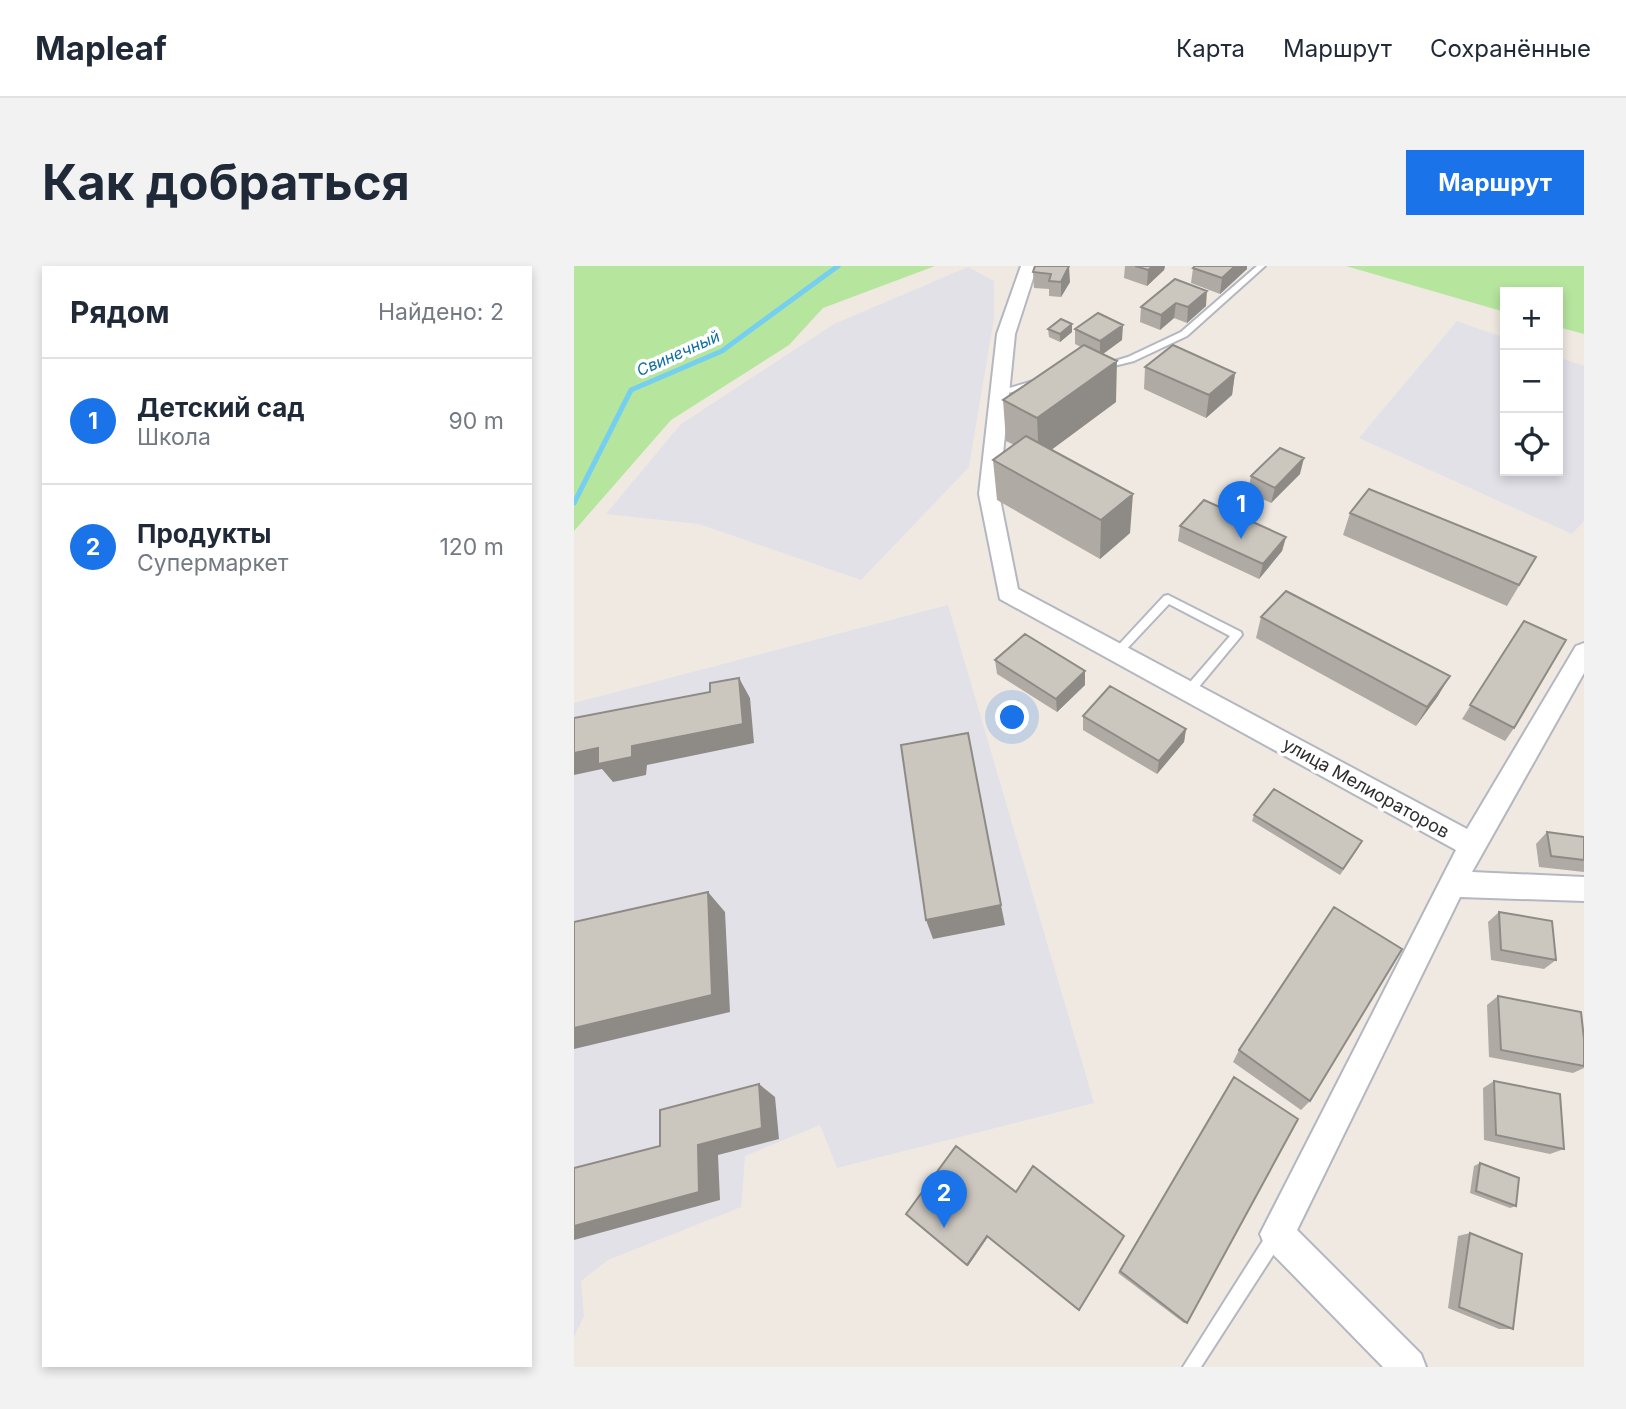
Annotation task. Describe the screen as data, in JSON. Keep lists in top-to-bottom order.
{
  "streets": {
    "street": ["улица Мелиораторов"]
  },
  "water": ["Свинечный"],
  "page": {
    "header": "Mapleaf",
    "nav": ["Карта", "Маршрут", "Сохранённые"],
    "buttons": "Маршрут",
    "title": "Как добраться",
    "heading": ["Рядом", "Найдено: 2"],
    "map_buttons": ["+", "−"],
    "list": [
      {
        "mark": "1",
        "name": "Детский сад",
        "note": "Школа",
        "value": "90 m"
      },
      {
        "mark": "2",
        "name": "Продукты",
        "note": "Супермаркет",
        "value": "120 m"
      }
    ],
    "pins": ["1", "2"]
  }
}
